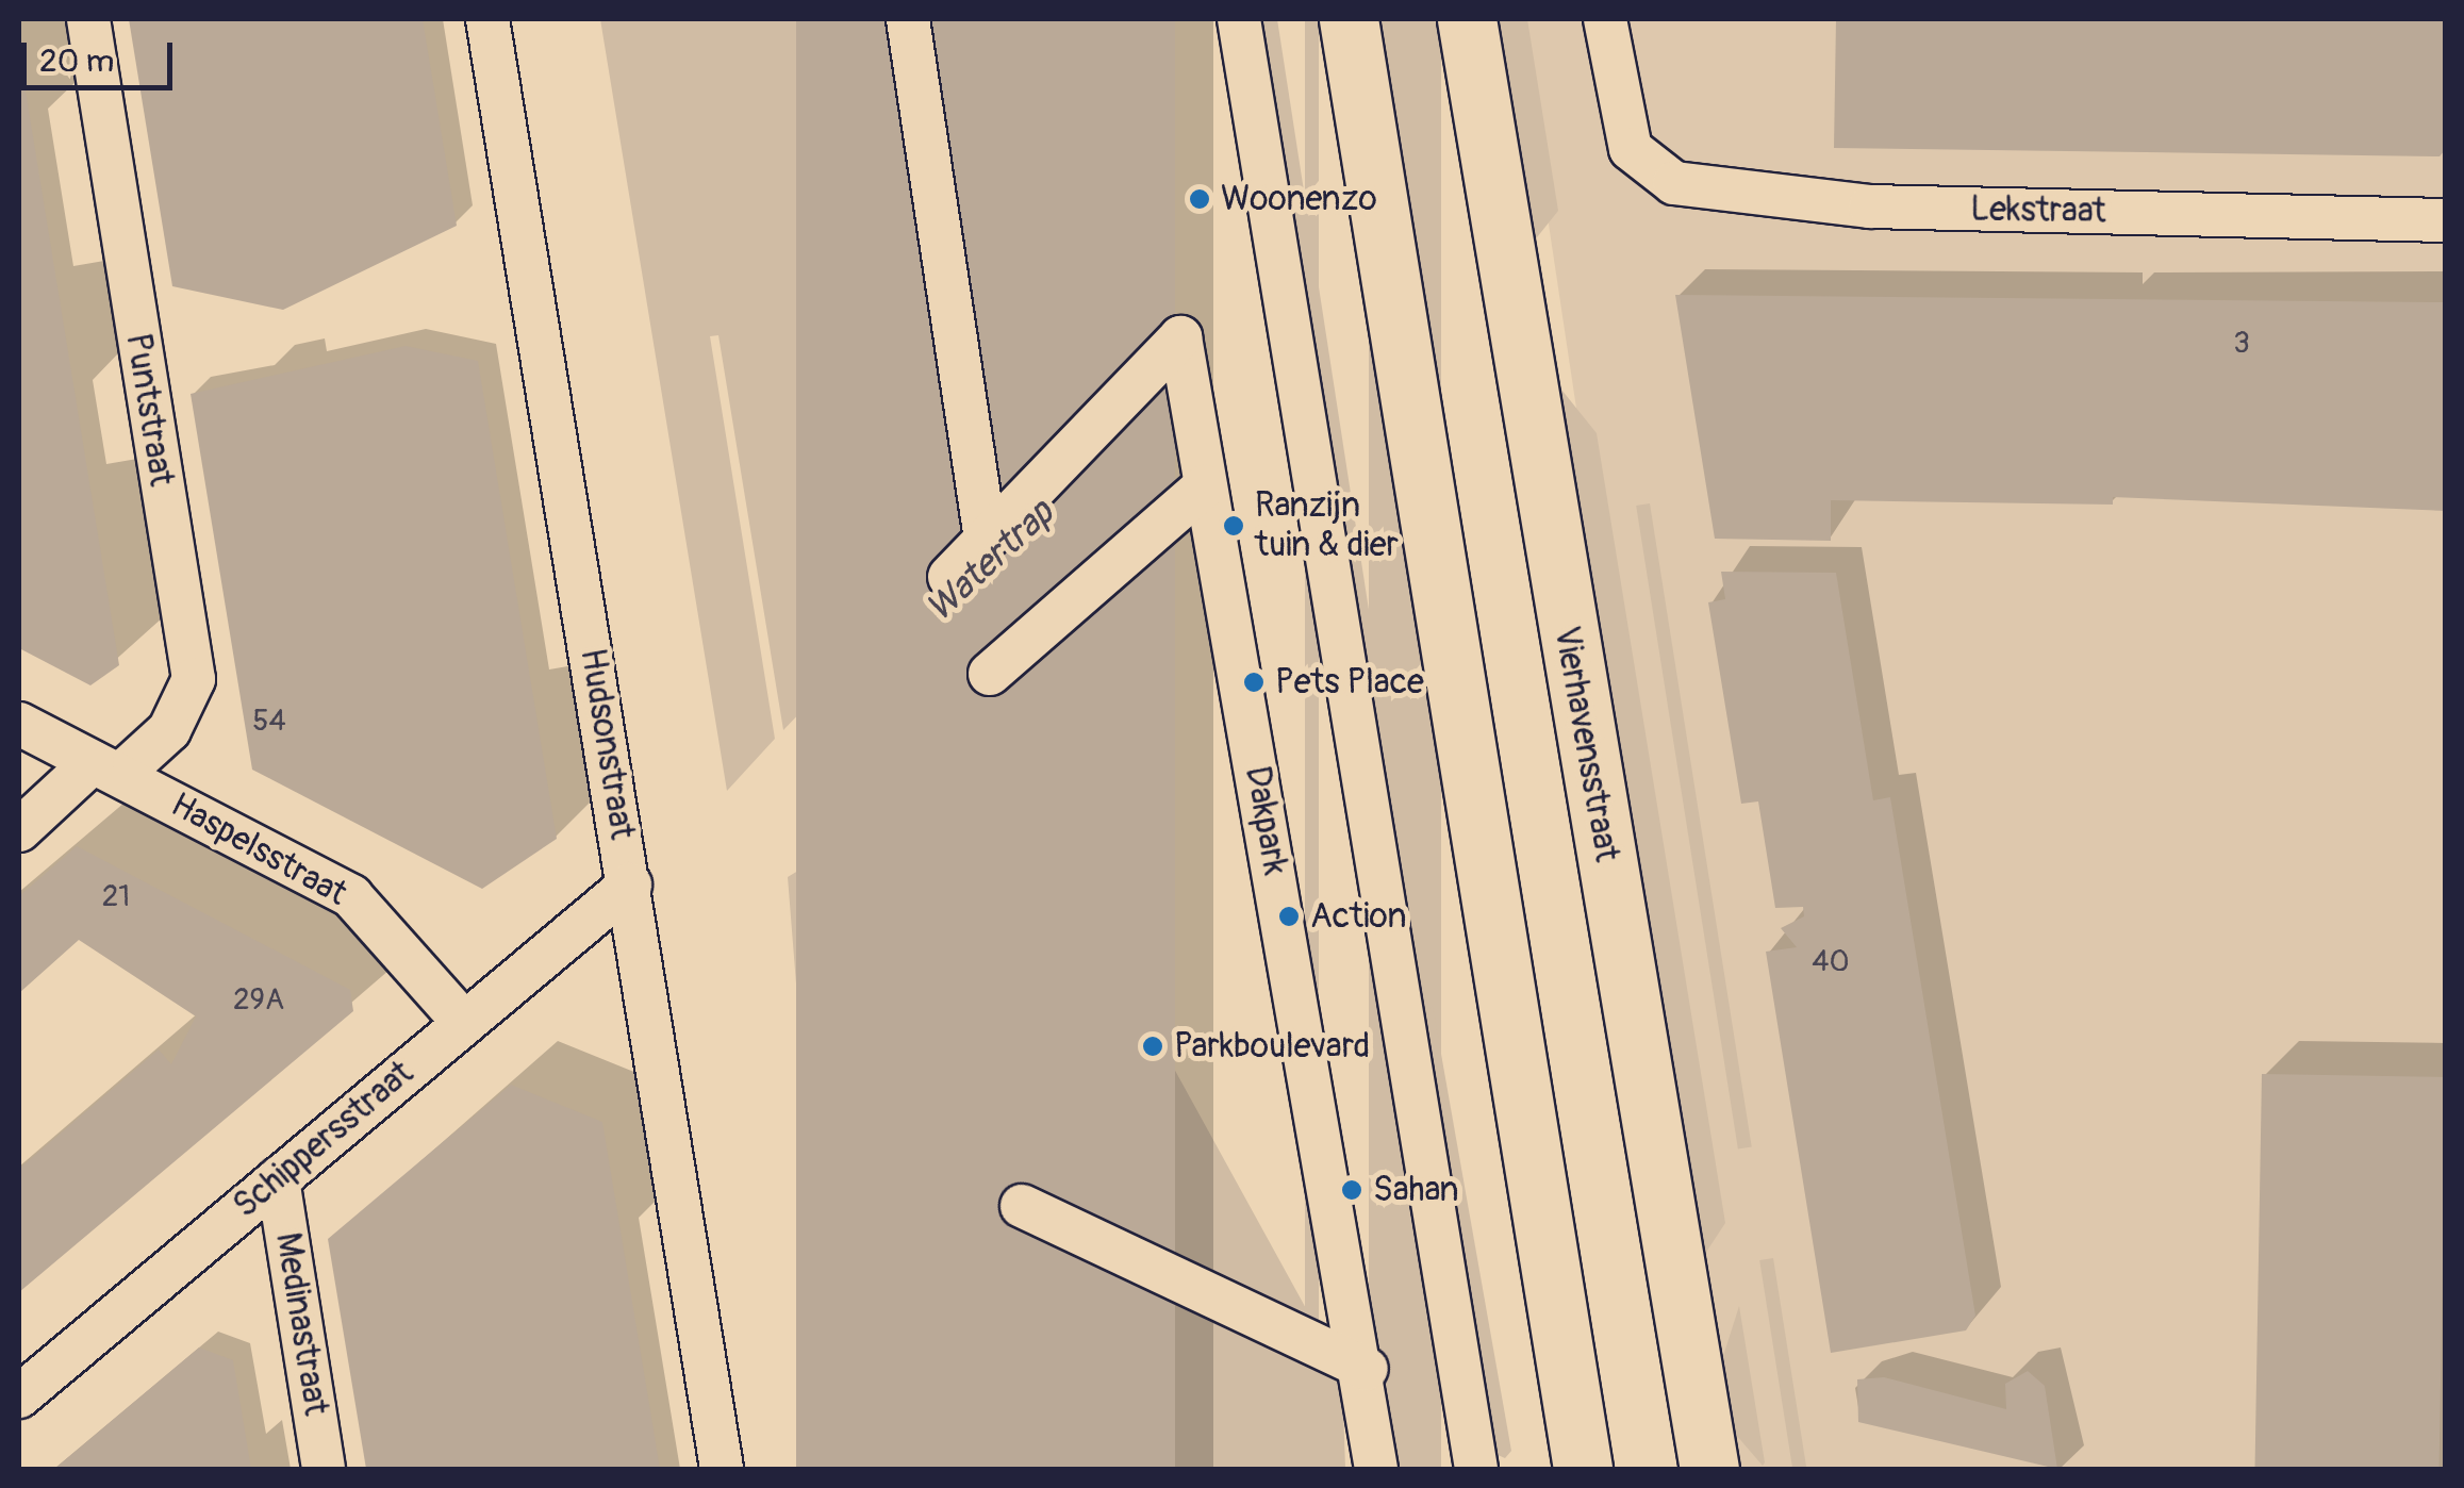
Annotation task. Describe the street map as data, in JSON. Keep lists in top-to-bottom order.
{
  "streets": {
    "main road": ["Vierhavensstraat"],
    "street": [
      "Lekstraat",
      "Puntstraat",
      "Hudsonstraat",
      "Dakpark",
      "Haspelsstraat",
      "Schippersstraat",
      "Medinastraat"
    ]
  },
  "crossings": [
    ["Puntstraat", "Haspelsstraat"],
    ["Hudsonstraat", "Schippersstraat"],
    ["Haspelsstraat", "Schippersstraat"],
    ["Schippersstraat", "Medinastraat"]
  ],
  "water": ["Watertrap"],
  "places": [
    "Woonenzo",
    "Ranzijn tuin & dier",
    "Pets Place",
    "Action",
    "Parkboulevard",
    "Sahan"
  ],
  "house_numbers": [
    "3",
    "54",
    "21",
    "40",
    "29A"
  ],
  "scale_bar": "20 m"
}
